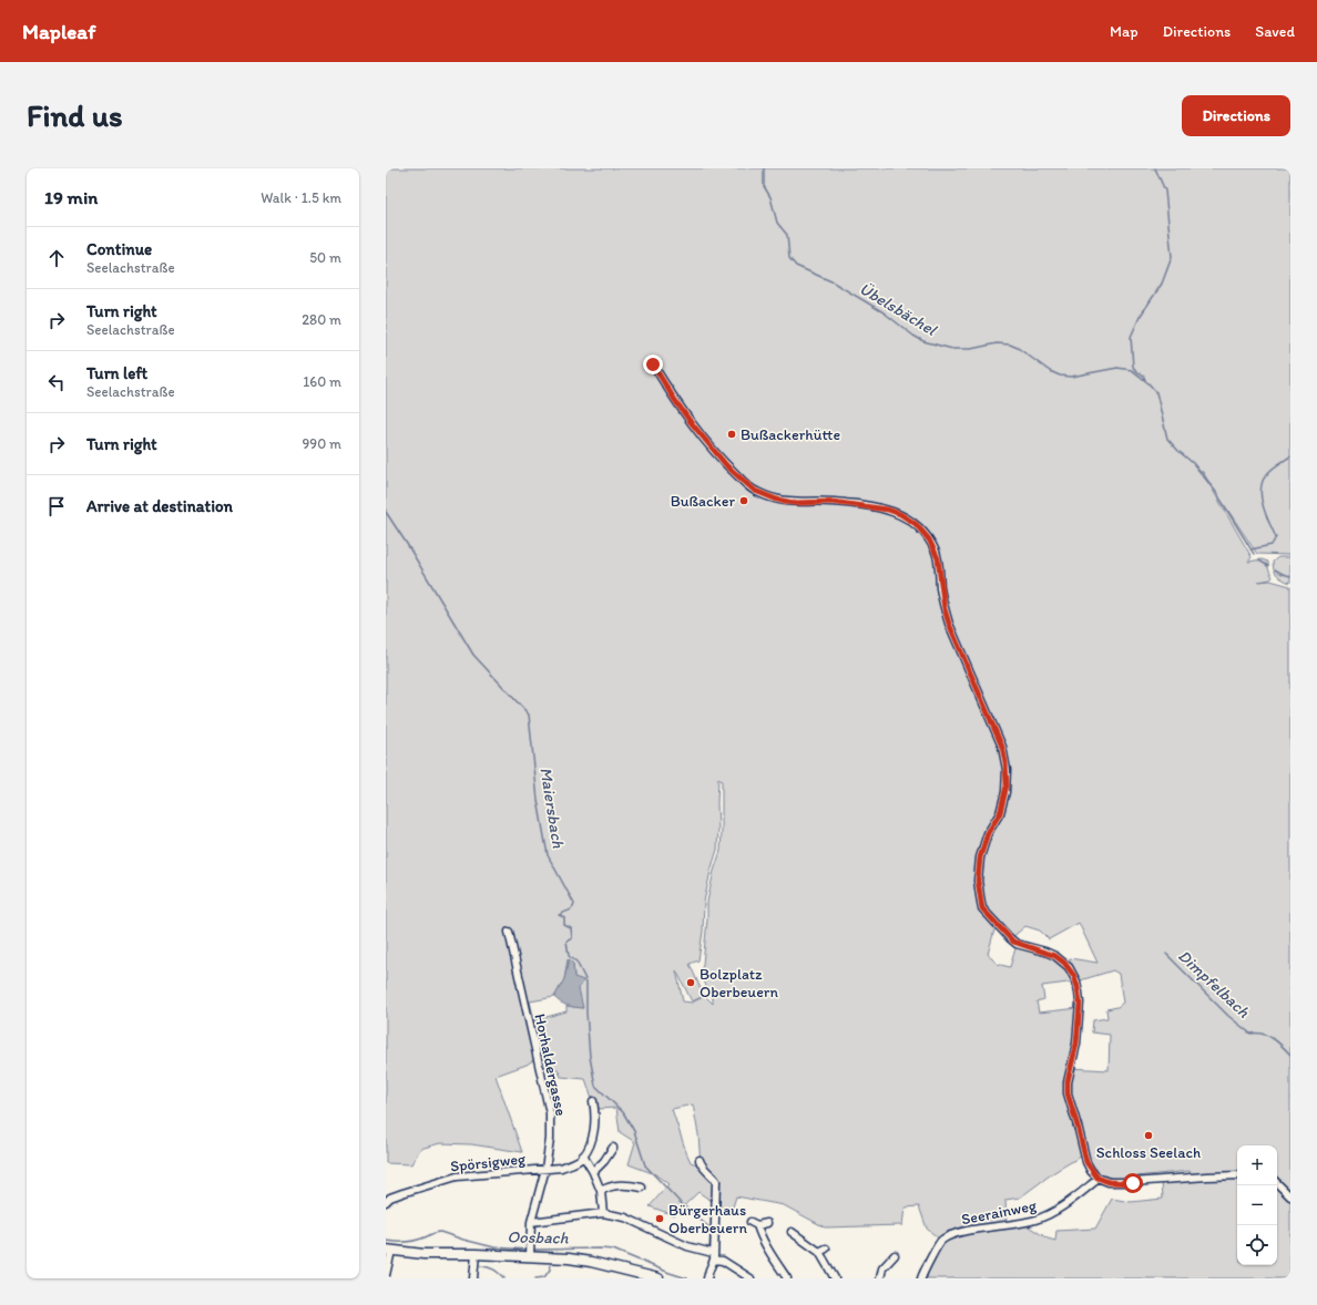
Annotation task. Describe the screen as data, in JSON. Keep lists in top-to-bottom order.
{
  "streets": {
    "street": ["Horhaldergasse", "Spörsigweg", "Seerainweg"]
  },
  "crossings": [
    ["Horhaldergasse", "Spörsigweg"]
  ],
  "water": [
    "Übelsbächel",
    "Maiersbach",
    "Dimpfelbach",
    "Oosbach"
  ],
  "places": [
    "Bußackerhütte",
    "Bußacker",
    "Bolzplatz Oberbeuern",
    "Schloss Seelach",
    "Bürgerhaus Oberbeuern"
  ],
  "page": {
    "header": "Mapleaf",
    "nav": ["Map", "Directions", "Saved"],
    "buttons": "Directions",
    "title": "Find us",
    "heading": ["19 min", "Walk · 1.5 km"],
    "list": [
      ["Continue", "Seelachstraße", "50 m"],
      ["Turn right", "Seelachstraße", "280 m"],
      ["Turn left", "Seelachstraße", "160 m"],
      ["Turn right", "990 m"],
      "Arrive at destination"
    ],
    "map_buttons": ["+", "−"]
  }
}
